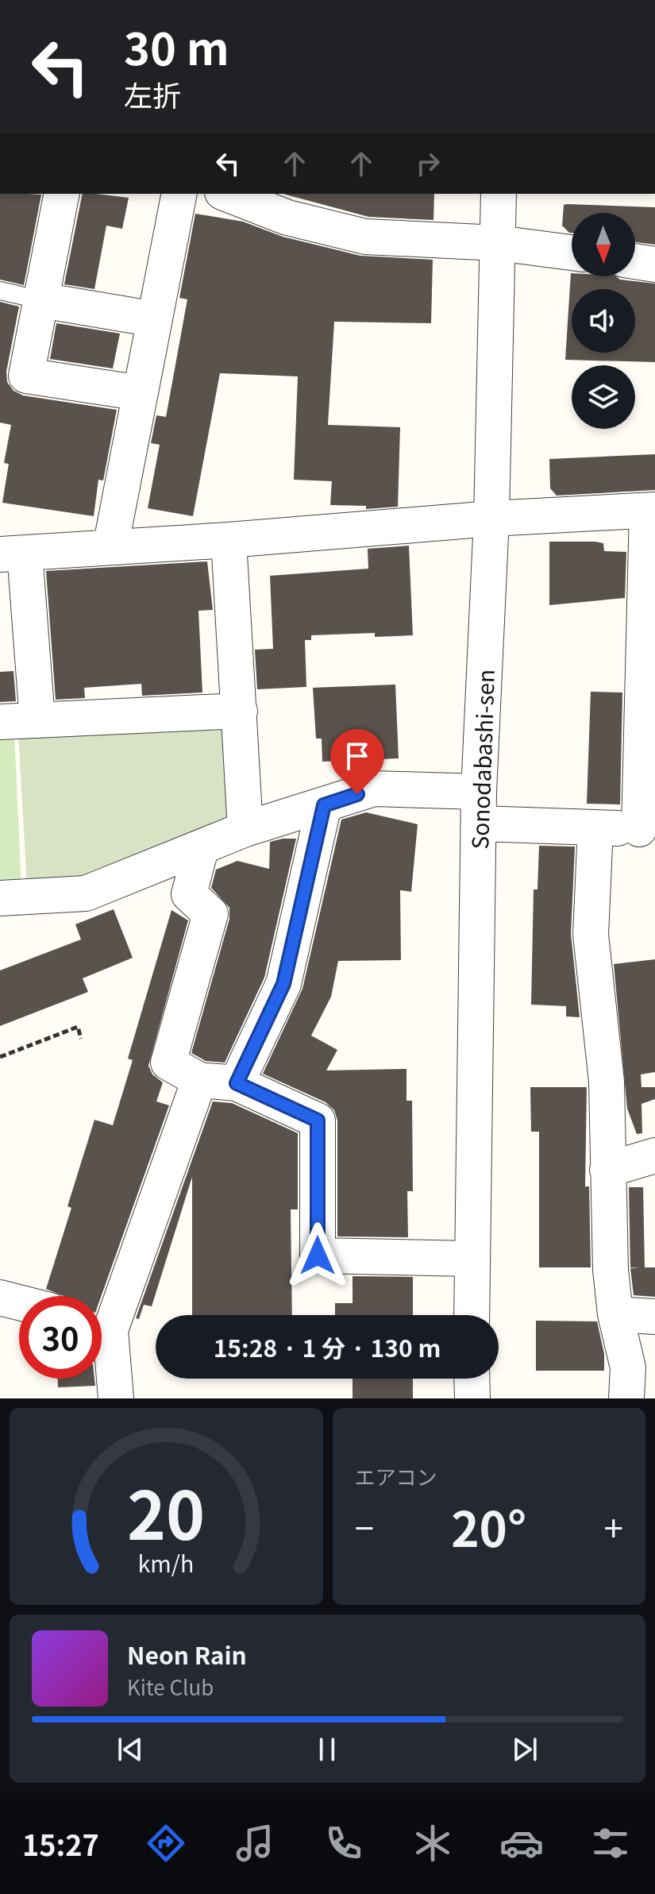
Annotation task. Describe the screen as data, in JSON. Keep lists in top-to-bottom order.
{
  "streets": {
    "street": ["Sonodabashi-sen"]
  },
  "north": "bottom",
  "page": {
    "turn": ["30 m", "左折"],
    "limit": "30",
    "trip": "15:28 · 1 分 · 130 m",
    "tile": "エアコン",
    "heat": ["−", "20°", "+"],
    "song": ["Neon Rain", "Kite Club"],
    "tabs": "15:27",
    "gauge": ["20", "km/h"]
  }
}
